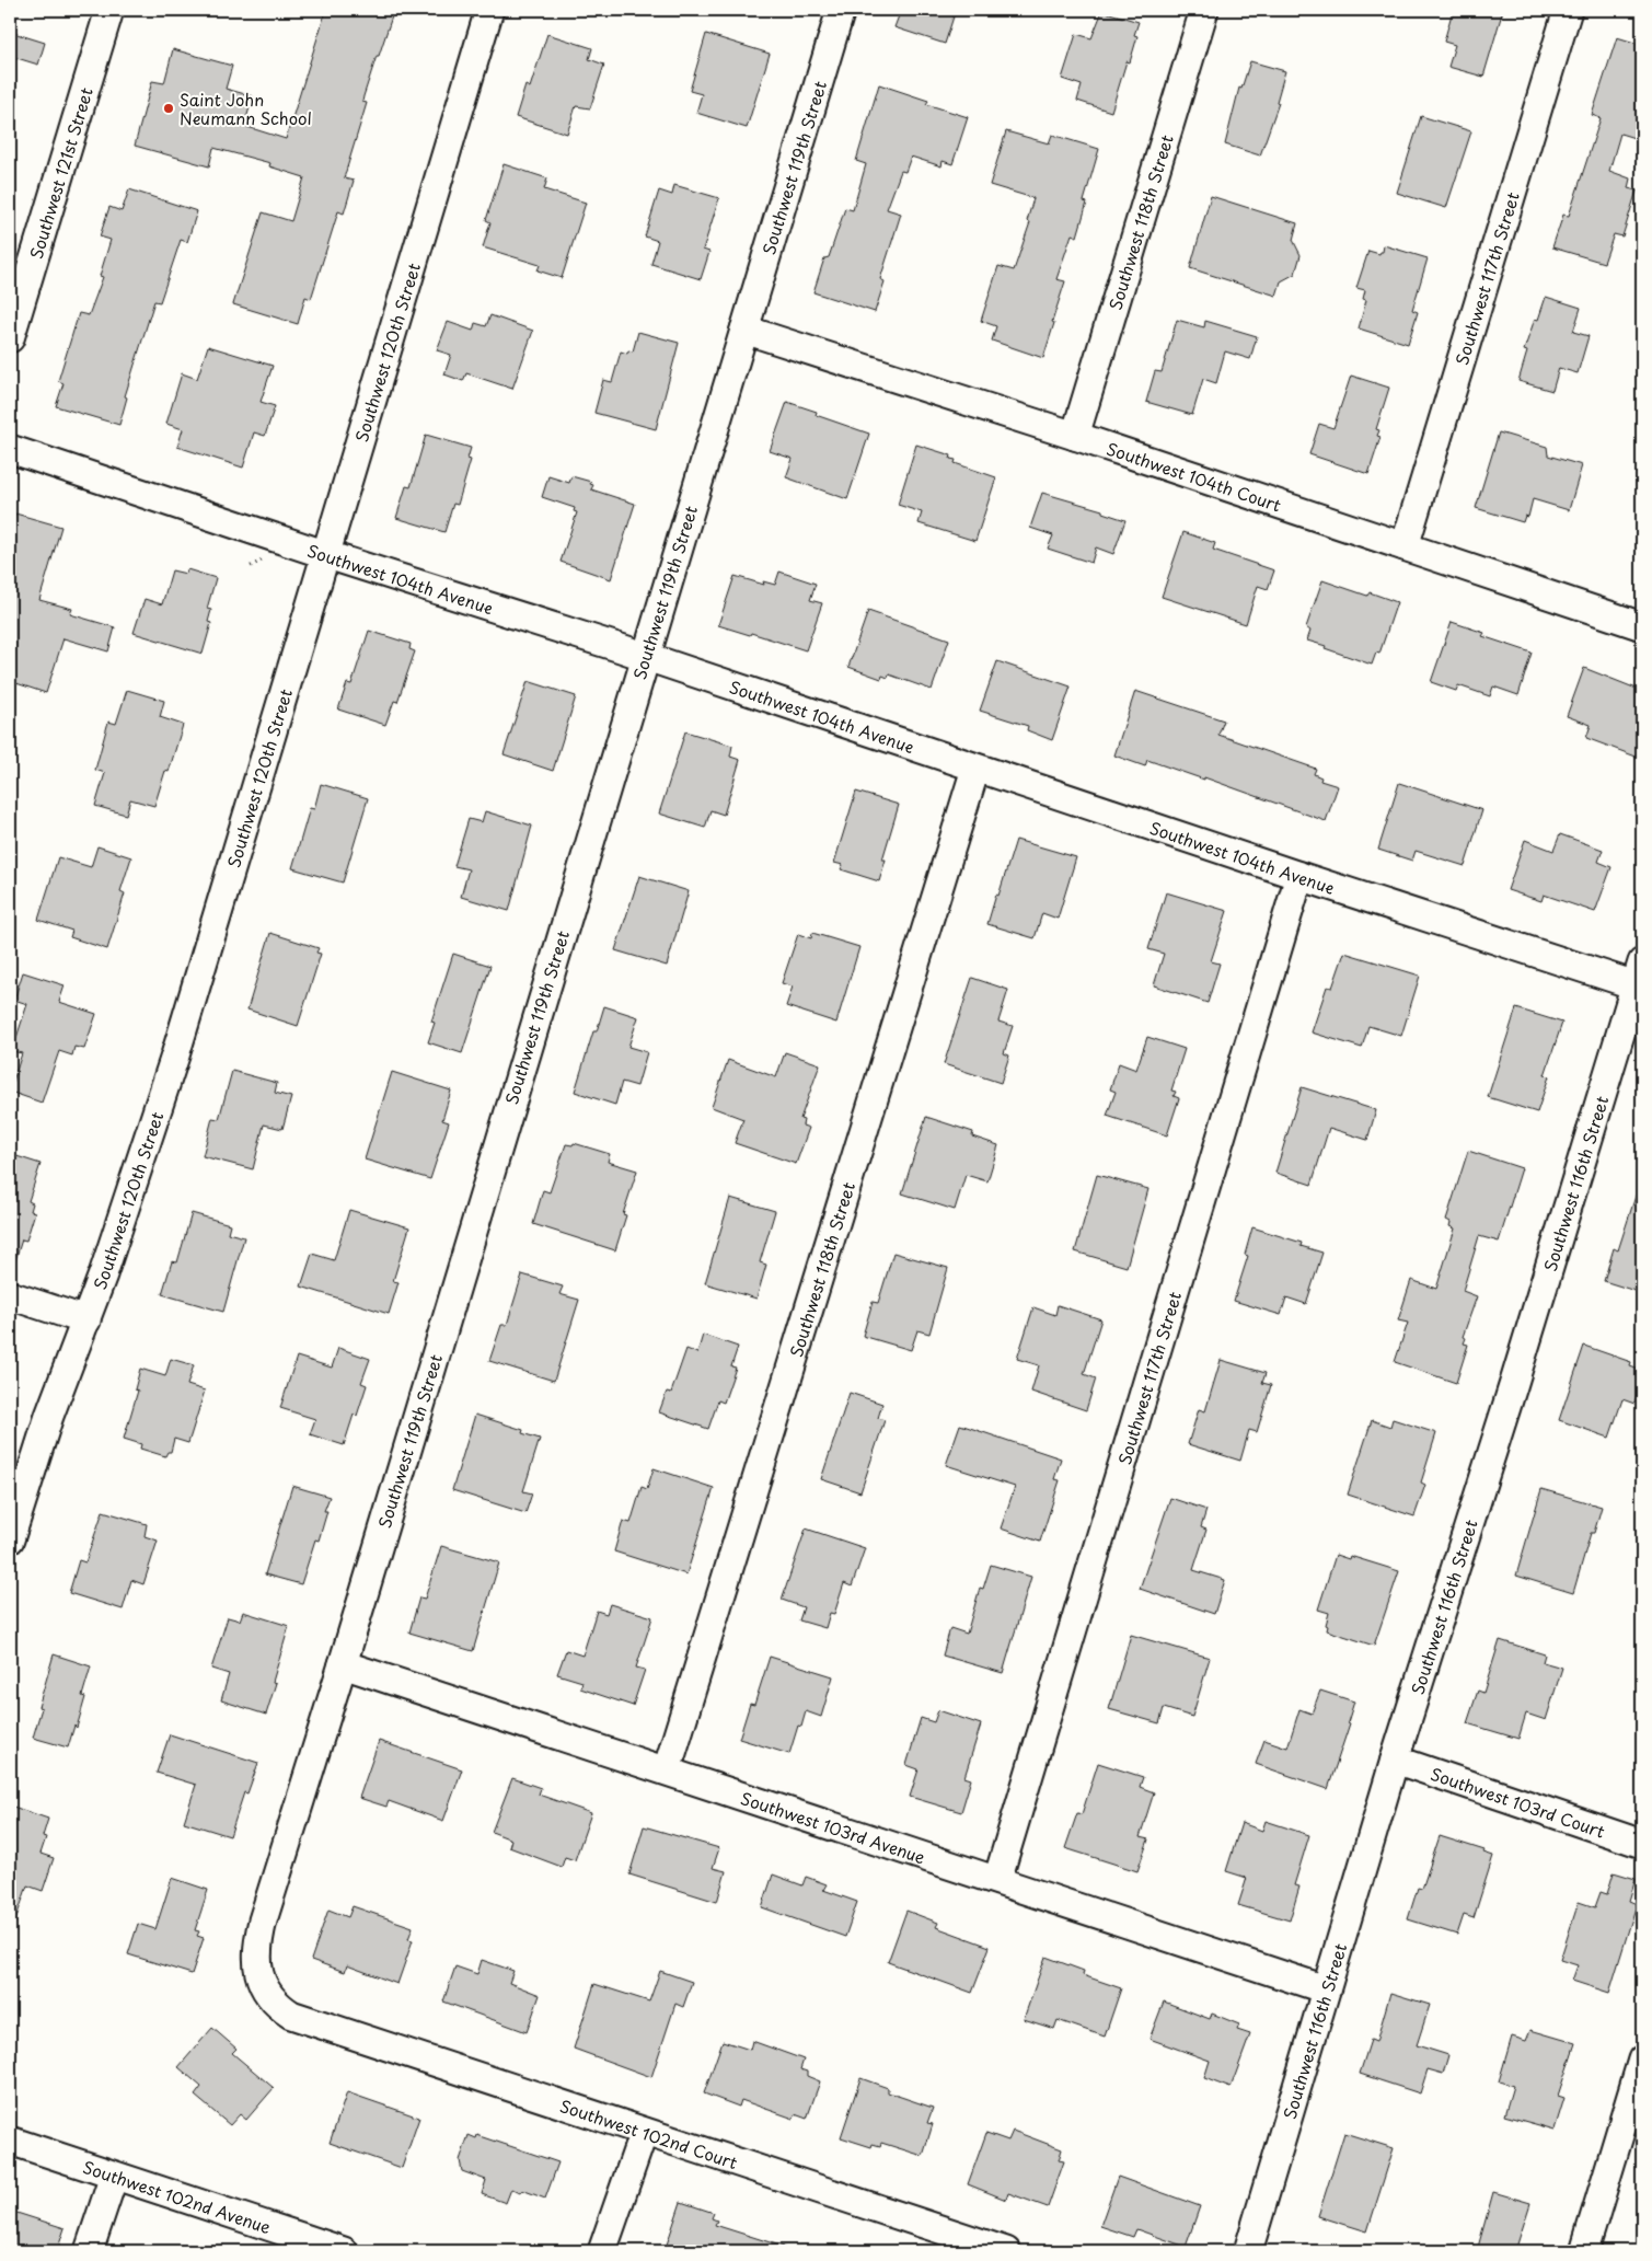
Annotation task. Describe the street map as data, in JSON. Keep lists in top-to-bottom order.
{
  "streets": {
    "street": [
      "Southwest 119th Street",
      "Southwest 121st Street",
      "Southwest 118th Street",
      "Southwest 117th Street",
      "Southwest 120th Street",
      "Southwest 104th Court",
      "Southwest 104th Avenue",
      "Southwest 116th Street",
      "Southwest 103rd Court",
      "Southwest 103rd Avenue",
      "Southwest 102nd Court",
      "Southwest 102nd Avenue"
    ]
  },
  "crossings": [
    ["Southwest 119th Street", "Southwest 104th Court"],
    ["Southwest 119th Street", "Southwest 104th Avenue"],
    ["Southwest 119th Street", "Southwest 103rd Avenue"],
    ["Southwest 119th Street", "Southwest 102nd Court"],
    ["Southwest 118th Street", "Southwest 104th Court"],
    ["Southwest 118th Street", "Southwest 104th Avenue"],
    ["Southwest 118th Street", "Southwest 103rd Avenue"],
    ["Southwest 117th Street", "Southwest 104th Court"],
    ["Southwest 117th Street", "Southwest 104th Avenue"],
    ["Southwest 117th Street", "Southwest 103rd Avenue"],
    ["Southwest 120th Street", "Southwest 104th Avenue"],
    ["Southwest 104th Avenue", "Southwest 116th Street"],
    ["Southwest 116th Street", "Southwest 103rd Court"],
    ["Southwest 116th Street", "Southwest 103rd Avenue"]
  ],
  "places": ["Saint John Neumann School"]
}
